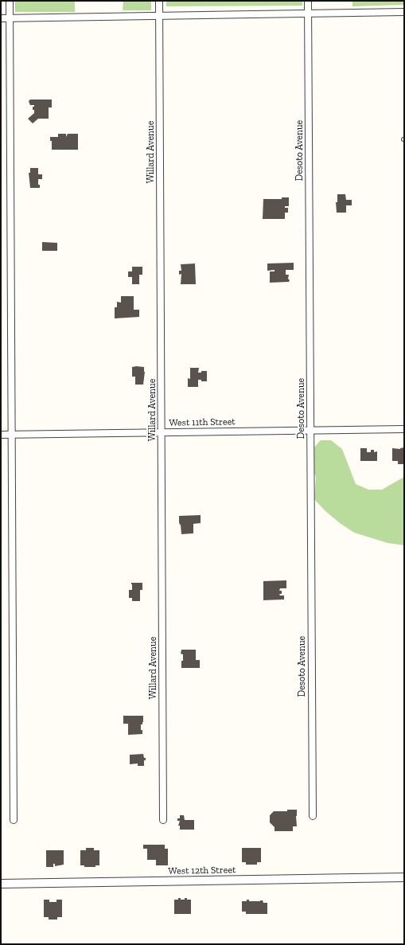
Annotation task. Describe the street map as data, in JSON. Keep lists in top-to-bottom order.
{
  "streets": {
    "street": [
      "Desoto Avenue",
      "Willard Avenue",
      "West 11th Street",
      "West 12th Street"
    ]
  },
  "crossings": [
    ["Desoto Avenue", "West 11th Street"],
    ["Willard Avenue", "West 11th Street"]
  ]
}
